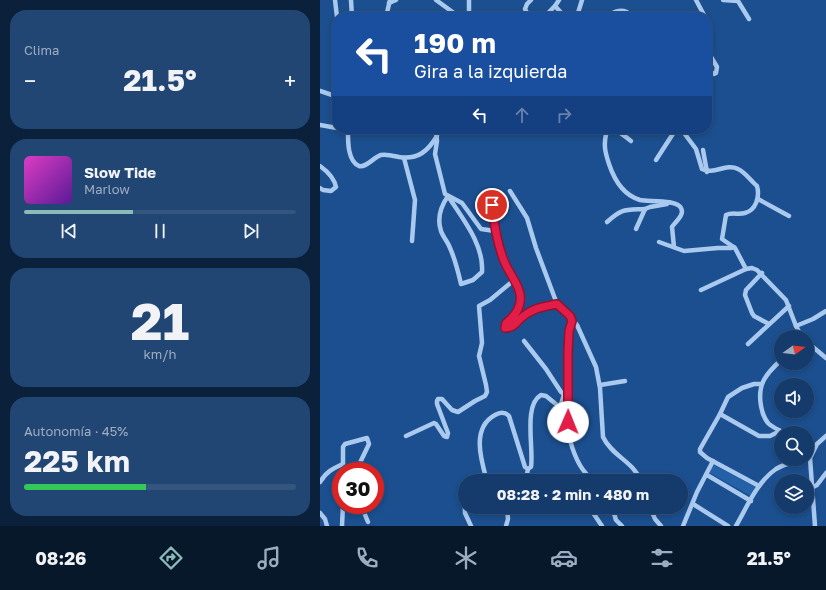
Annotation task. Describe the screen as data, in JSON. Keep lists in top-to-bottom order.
{
  "north": "right",
  "page": {
    "tile": [
      "Clima",
      ["21", "km/h"],
      ["Autonomía · 45%", "225 km"]
    ],
    "turn": ["190 m", "Gira a la izquierda"],
    "heat": ["−", "21.5°", "+"],
    "song": ["Slow Tide", "Marlow"],
    "limit": "30",
    "trip": "08:28 · 2 min · 480 m",
    "tabs": ["08:26", "21.5°"]
  }
}
